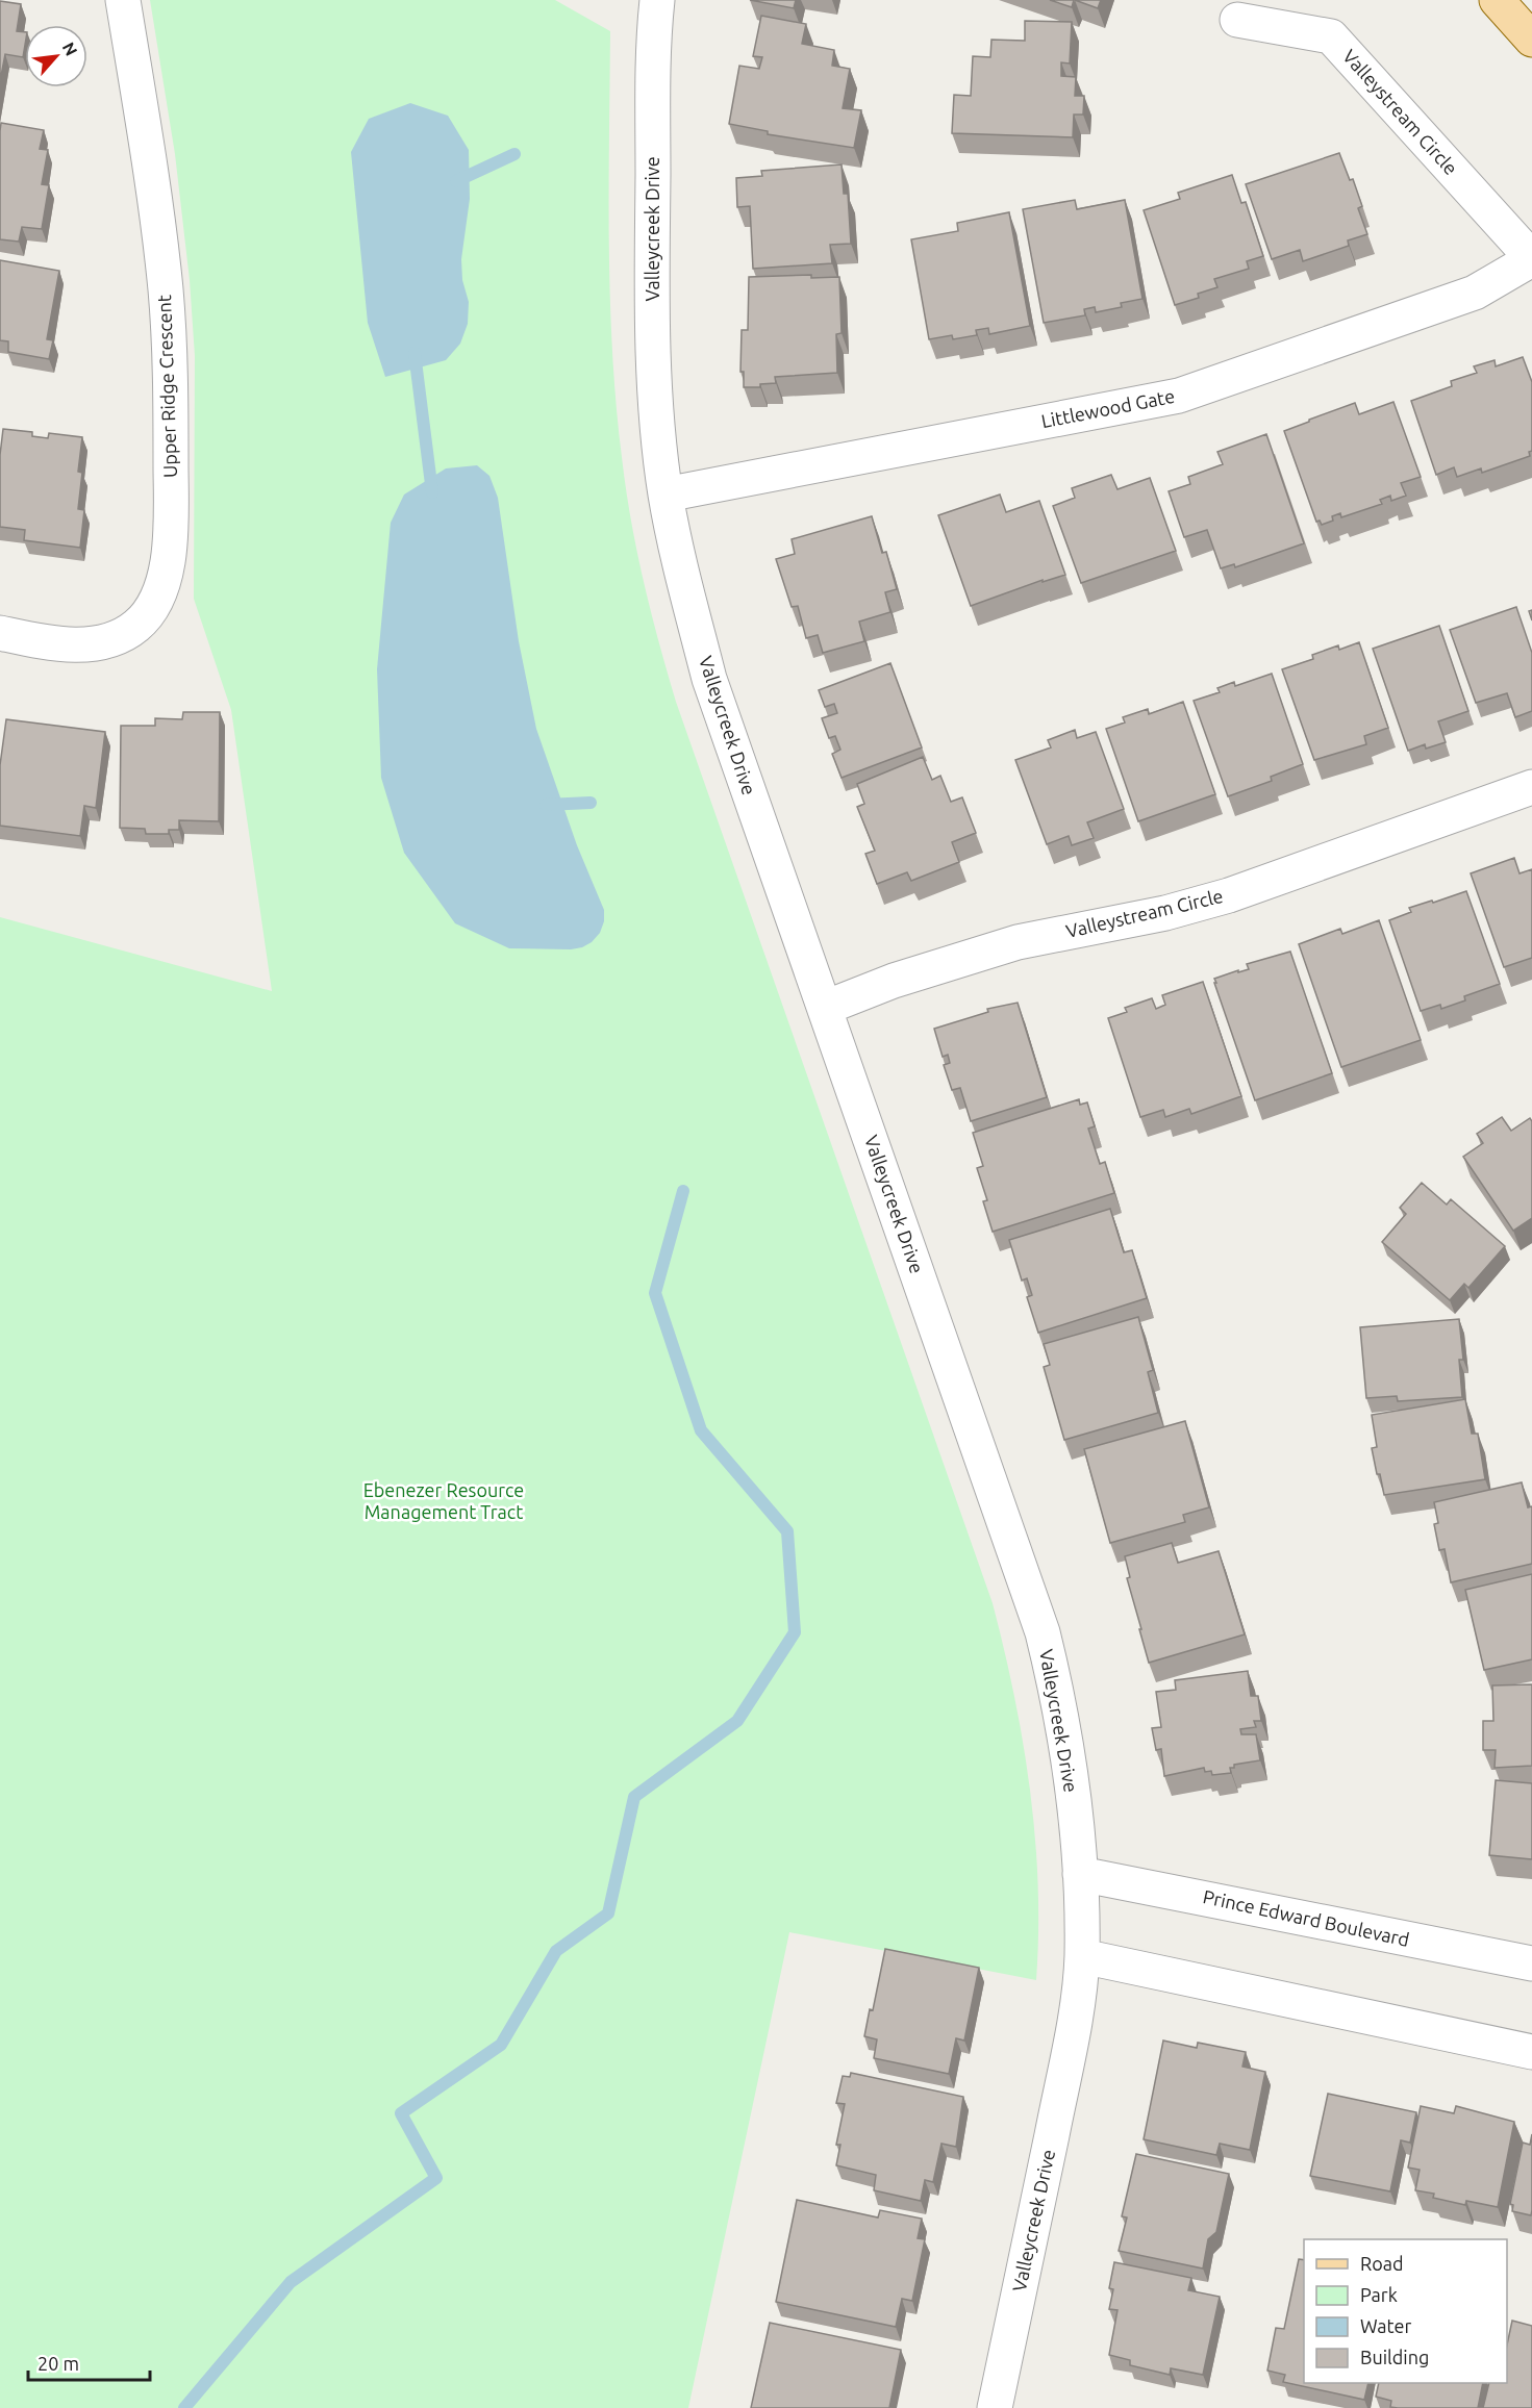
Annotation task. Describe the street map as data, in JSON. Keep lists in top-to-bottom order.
{
  "streets": {
    "street": [
      "Valleystream Circle",
      "Valleycreek Drive",
      "Upper Ridge Crescent",
      "Littlewood Gate",
      "Prince Edward Boulevard"
    ]
  },
  "crossings": [
    ["Valleystream Circle", "Valleycreek Drive"],
    ["Valleystream Circle", "Littlewood Gate"],
    ["Valleycreek Drive", "Littlewood Gate"],
    ["Valleycreek Drive", "Prince Edward Boulevard"]
  ],
  "parks": ["Ebenezer Resource Management Tract"],
  "legend": [
    "Road",
    "Park",
    "Water",
    "Building"
  ],
  "scale_bar": "20 m",
  "north": "top right"
}
